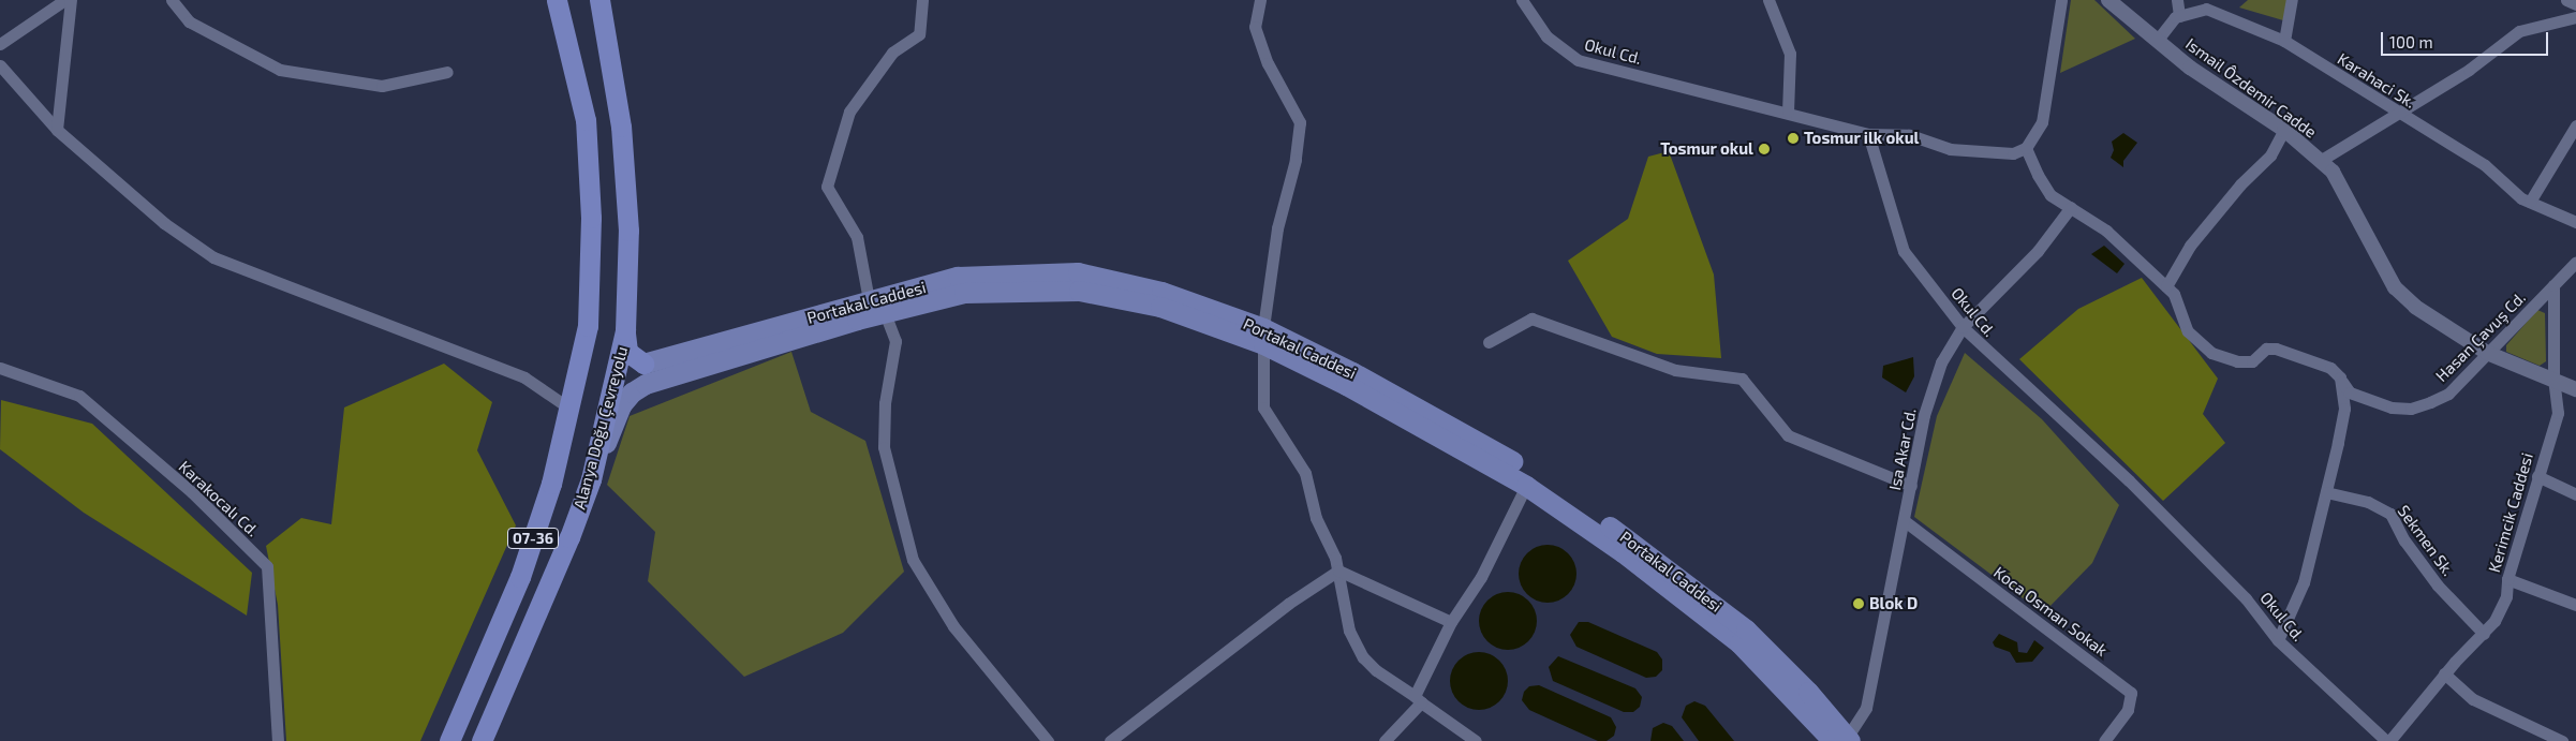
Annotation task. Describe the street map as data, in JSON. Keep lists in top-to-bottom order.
{
  "streets": {
    "highway": ["Alanya Doğu Çevreyolu", "07-36"],
    "main road": ["Portakal Caddesi"],
    "street": [
      "Okul Cd.",
      "Karahaci Sk.",
      "Ismail Ôzdemir Cadde",
      "Hasan Çavuş Cd.",
      "Isa Akar Cd.",
      "Karakocalı Cd.",
      "Kerimcik Caddesi",
      "Sekmen Sk.",
      "Koca Osman Sokak"
    ]
  },
  "crossings": [
    ["Okul Cd.", "Isa Akar Cd."],
    ["Okul Cd.", "Kerimcik Caddesi"],
    ["Ismail Ôzdemir Cadde", "Hasan Çavuş Cd."],
    ["Ismail Ôzdemir Cadde", "Kerimcik Caddesi"],
    ["Portakal Caddesi", "Alanya Doğu Çevreyolu"],
    ["Portakal Caddesi", "Isa Akar Cd."],
    ["Hasan Çavuş Cd.", "Isa Akar Cd."],
    ["Hasan Çavuş Cd.", "Kerimcik Caddesi"],
    ["Isa Akar Cd.", "Koca Osman Sokak"],
    ["Kerimcik Caddesi", "Sekmen Sk."]
  ],
  "places": ["Tosmur ilk okul", "Tosmur okul", "Blok D"],
  "scale_bar": "100 m"
}
